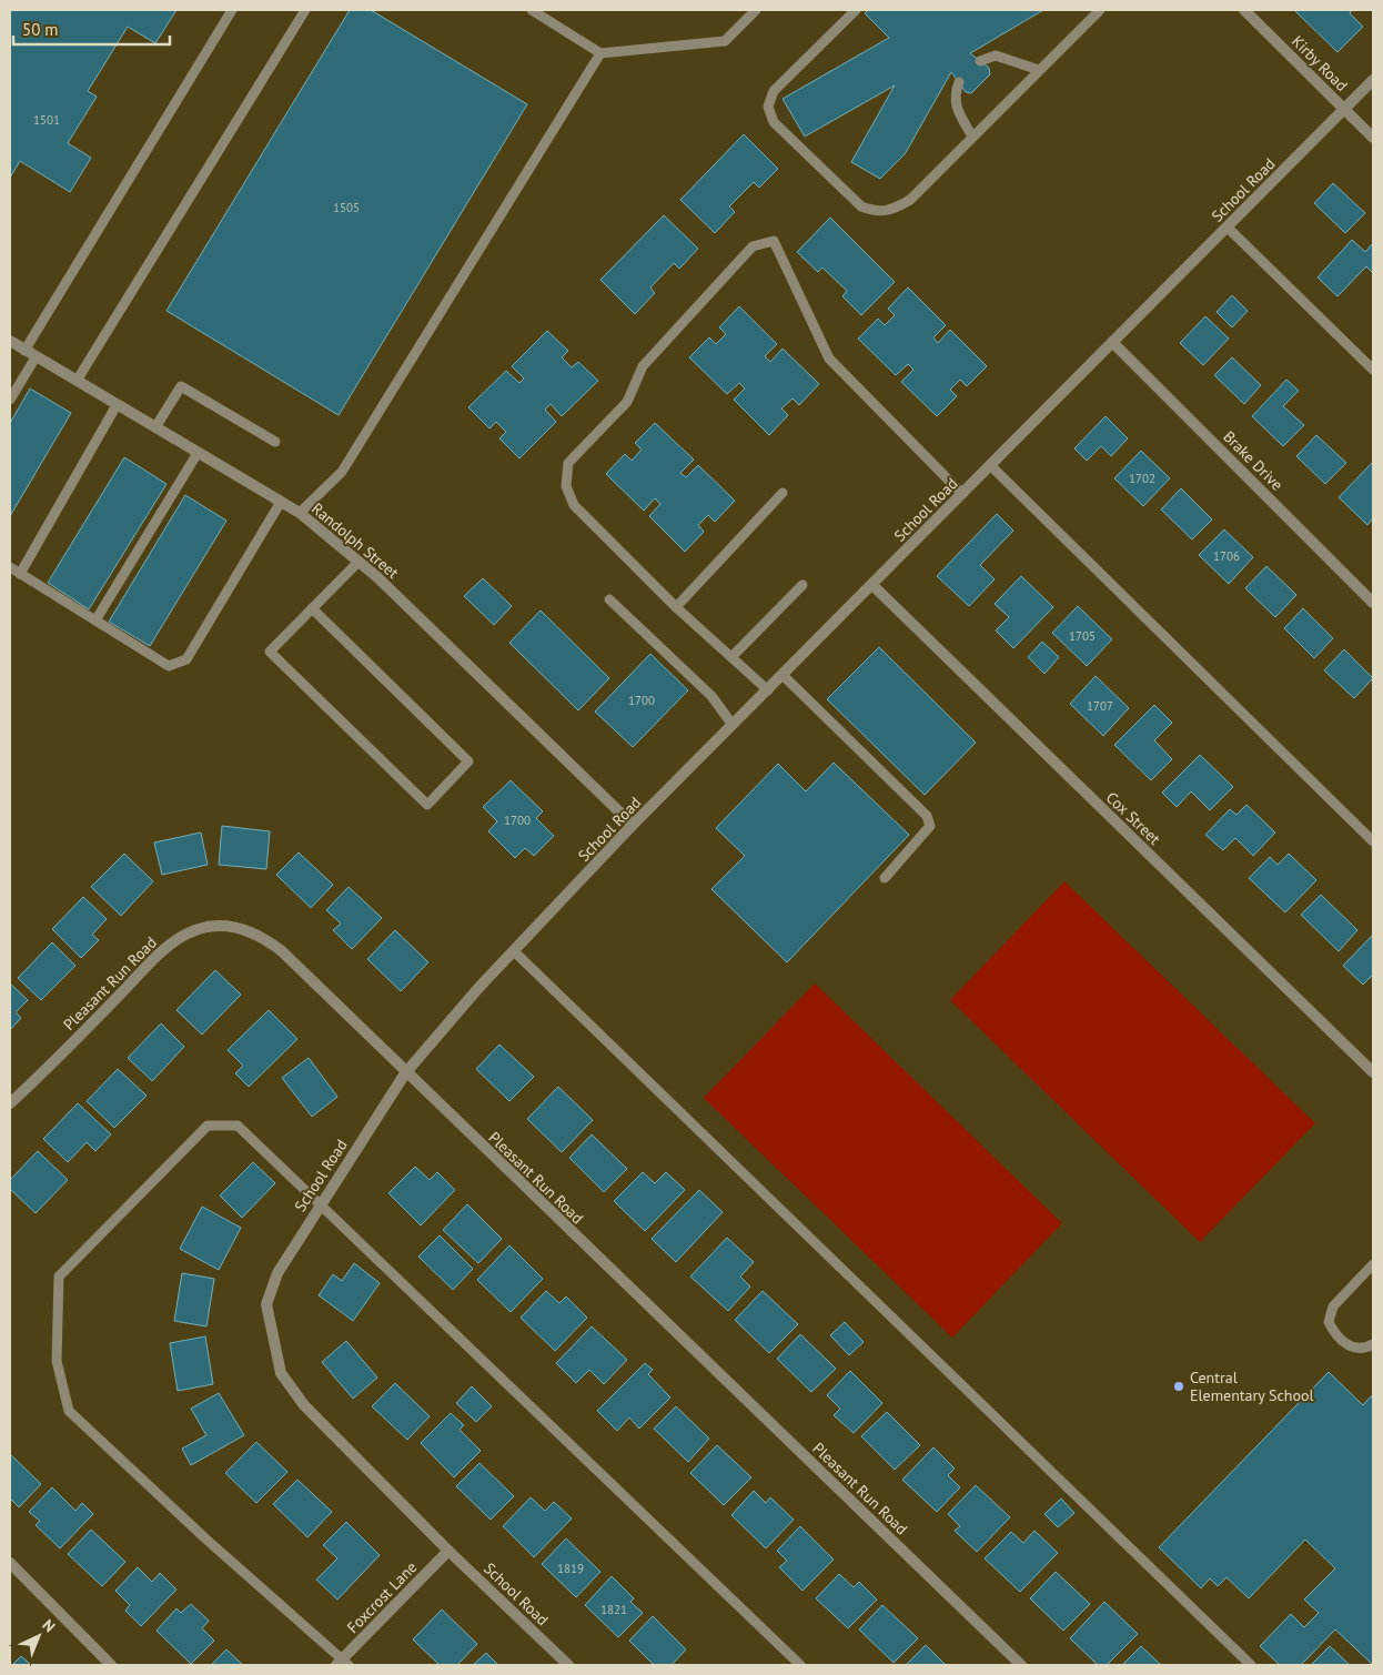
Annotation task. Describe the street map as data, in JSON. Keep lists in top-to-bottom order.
{
  "streets": {
    "street": [
      "Kirby Road",
      "School Road",
      "Brake Drive",
      "Randolph Street",
      "Cox Street",
      "Pleasant Run Road",
      "Foxcrost Lane"
    ]
  },
  "crossings": [
    ["Kirby Road", "School Road"],
    ["School Road", "Brake Drive"],
    ["School Road", "Randolph Street"],
    ["School Road", "Cox Street"],
    ["School Road", "Pleasant Run Road"],
    ["School Road", "Foxcrost Lane"]
  ],
  "places": ["Central Elementary School"],
  "house_numbers": [
    "1501",
    "1505",
    "1702",
    "1706",
    "1705",
    "1700",
    "1707",
    "1700",
    "1819",
    "1821"
  ],
  "scale_bar": "50 m",
  "north": "top right"
}
